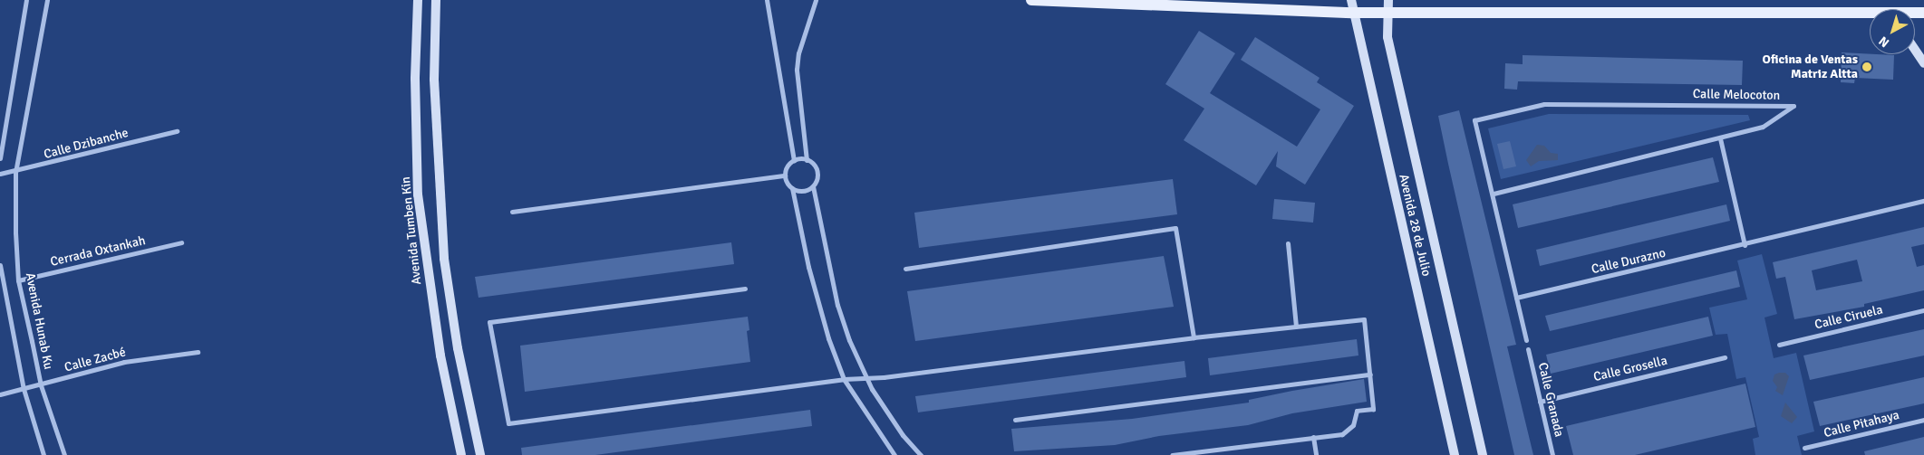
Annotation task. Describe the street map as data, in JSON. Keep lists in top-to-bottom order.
{
  "streets": {
    "street": [
      "Calle Melocoton",
      "Calle Dzibanche",
      "Avenida 28 de Julio",
      "Avenida Tumben Kin",
      "Cerrada Oxtankah",
      "Calle Durazno",
      "Calle Ciruela",
      "Avenida Hunab Ku",
      "Calle Zacbé",
      "Calle Grosella",
      "Calle Granada",
      "Calle Pitahaya"
    ]
  },
  "crossings": [
    ["Calle Dzibanche", "Avenida Hunab Ku"],
    ["Cerrada Oxtankah", "Avenida Hunab Ku"],
    ["Avenida Hunab Ku", "Calle Zacbé"],
    ["Calle Grosella", "Calle Granada"]
  ],
  "places": ["Oficina de Ventas Matriz Altta"],
  "north": "bottom left"
}
